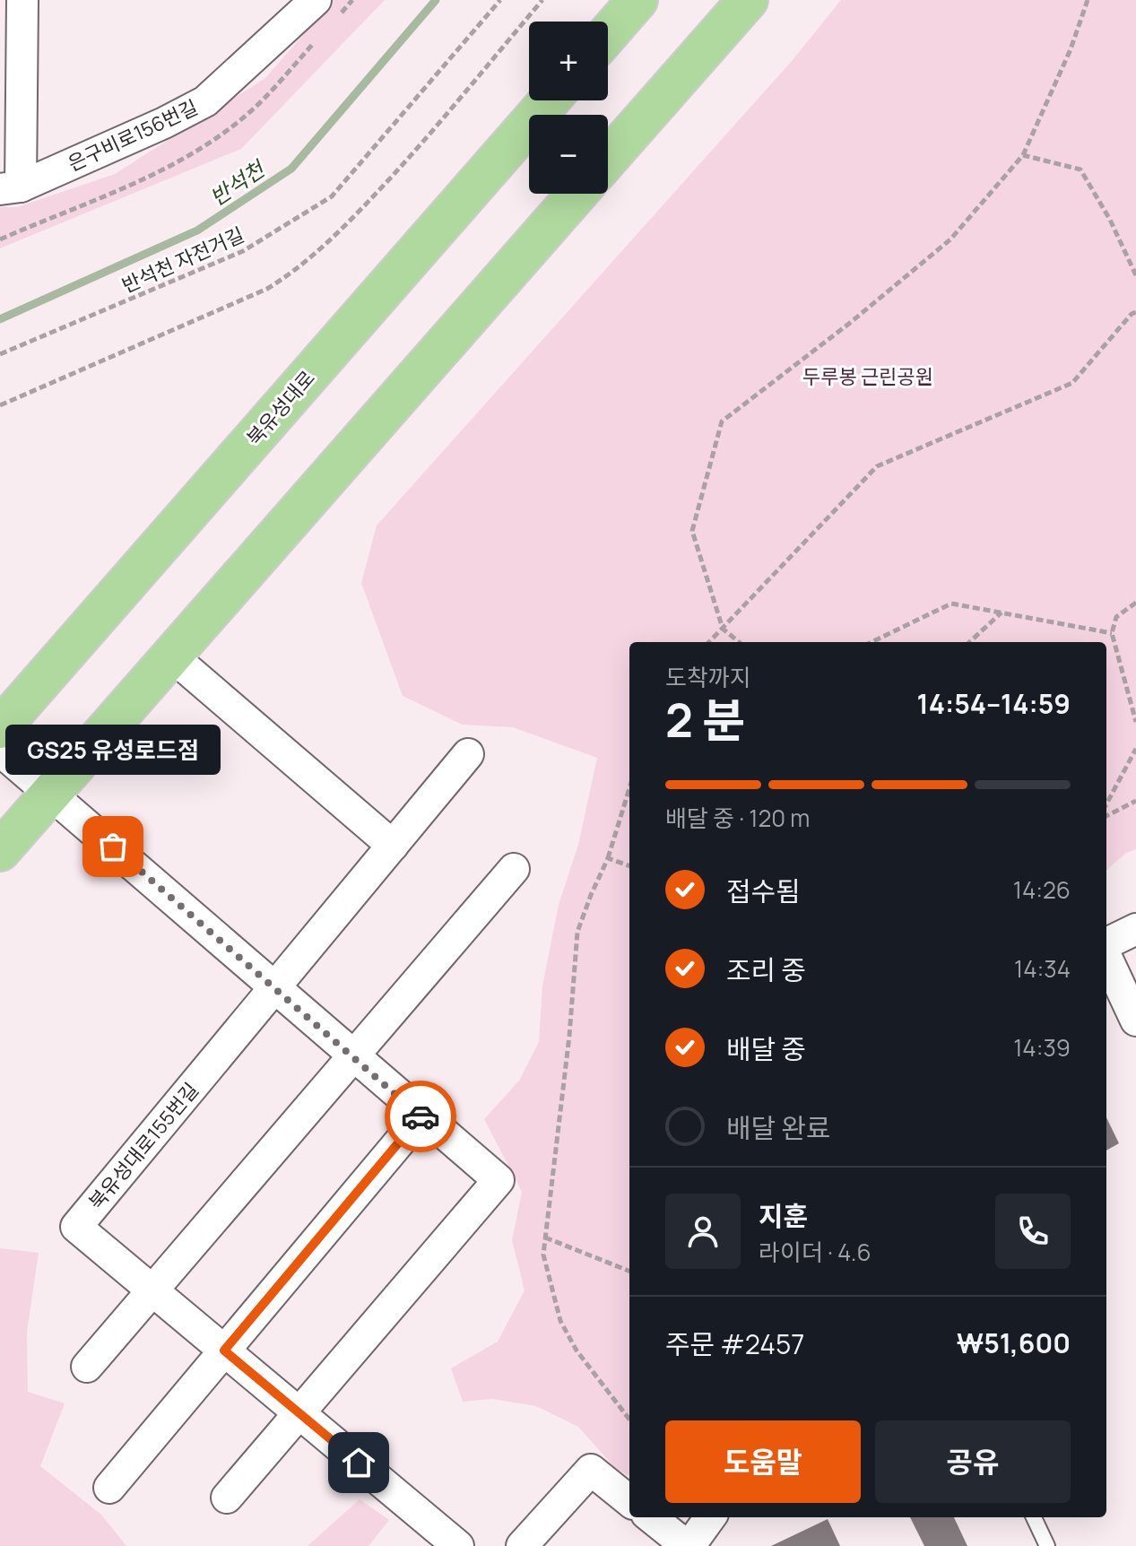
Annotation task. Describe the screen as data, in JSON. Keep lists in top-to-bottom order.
{
  "streets": {
    "main road": ["북유성대로"],
    "street": ["은구비로156번길", "북유성대로155번길"],
    "path": ["반석천 자전거길"]
  },
  "water": ["반석천"],
  "parks": ["두루봉 근린공원"],
  "places": ["GS25 유성로드점"],
  "page": {
    "map_buttons": ["+", "−"],
    "heading": ["2 분", "도착까지", "14:54–14:59"],
    "panel": [
      "지훈",
      "라이더 · 4.6",
      "주문 #2457",
      "₩51,600"
    ],
    "bubble": "GS25 유성로드점",
    "bar": "배달 중 · 120 m",
    "list": [
      ["접수됨", "14:26"],
      ["조리 중", "14:34"],
      ["배달 중", "14:39"],
      "배달 완료"
    ],
    "buttons": ["도움말", "공유"]
  }
}
